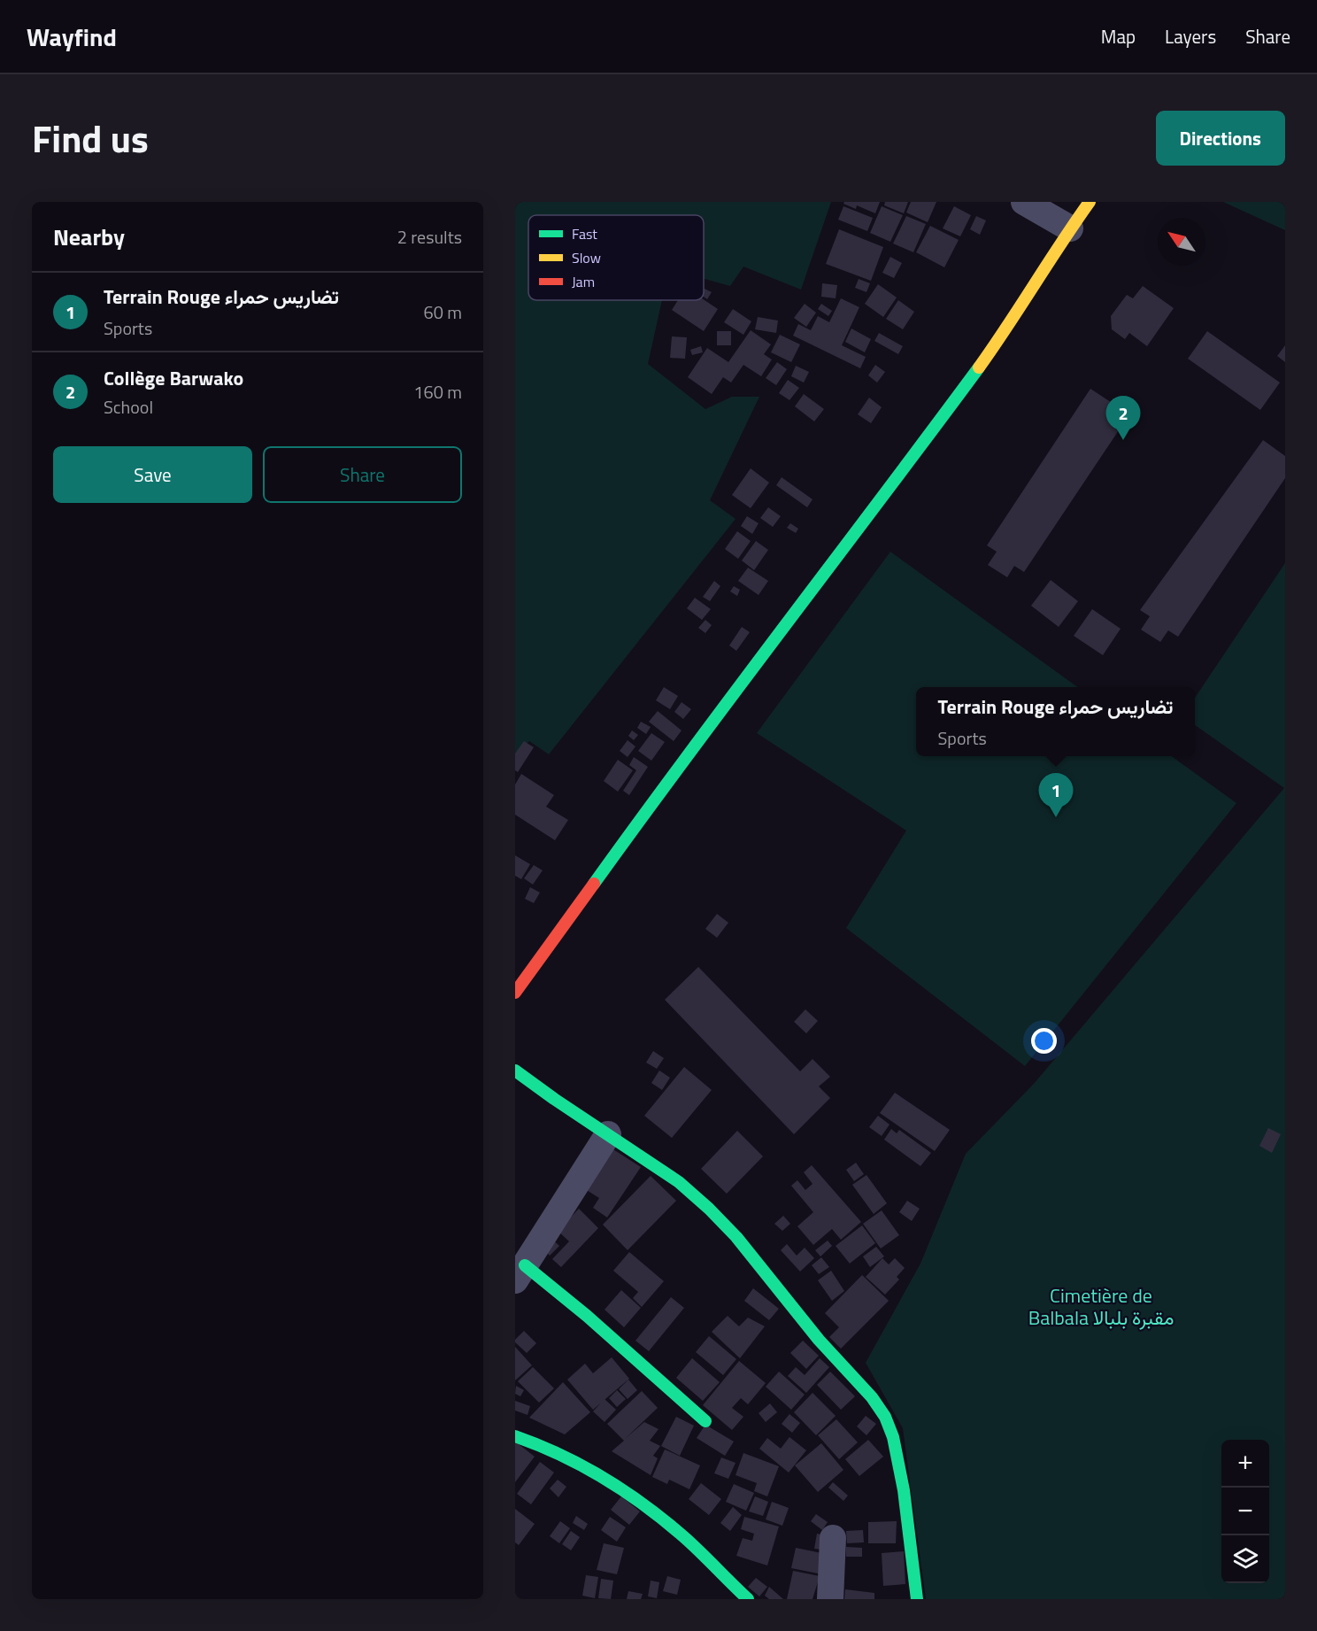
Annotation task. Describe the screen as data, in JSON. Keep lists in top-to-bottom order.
{
  "parks": ["Cimetière de Balbala مقبرة بلبالا"],
  "legend": ["Fast", "Slow", "Jam"],
  "north": "top left",
  "page": {
    "header": "Wayfind",
    "nav": ["Map", "Layers", "Share"],
    "title": "Find us",
    "buttons": [
      "Directions",
      ["Save", "Share"]
    ],
    "heading": ["Nearby", "2 results"],
    "list": [
      {
        "mark": "1",
        "name": "Terrain Rouge تضاريس حمراء",
        "note": "Sports",
        "value": "60 m"
      },
      {
        "mark": "2",
        "name": "Collège Barwako",
        "note": "School",
        "value": "160 m"
      }
    ],
    "pins": ["2", "1"],
    "popup": ["Terrain Rouge تضاريس حمراء", "Sports"],
    "map_buttons": ["+", "−"]
  }
}
